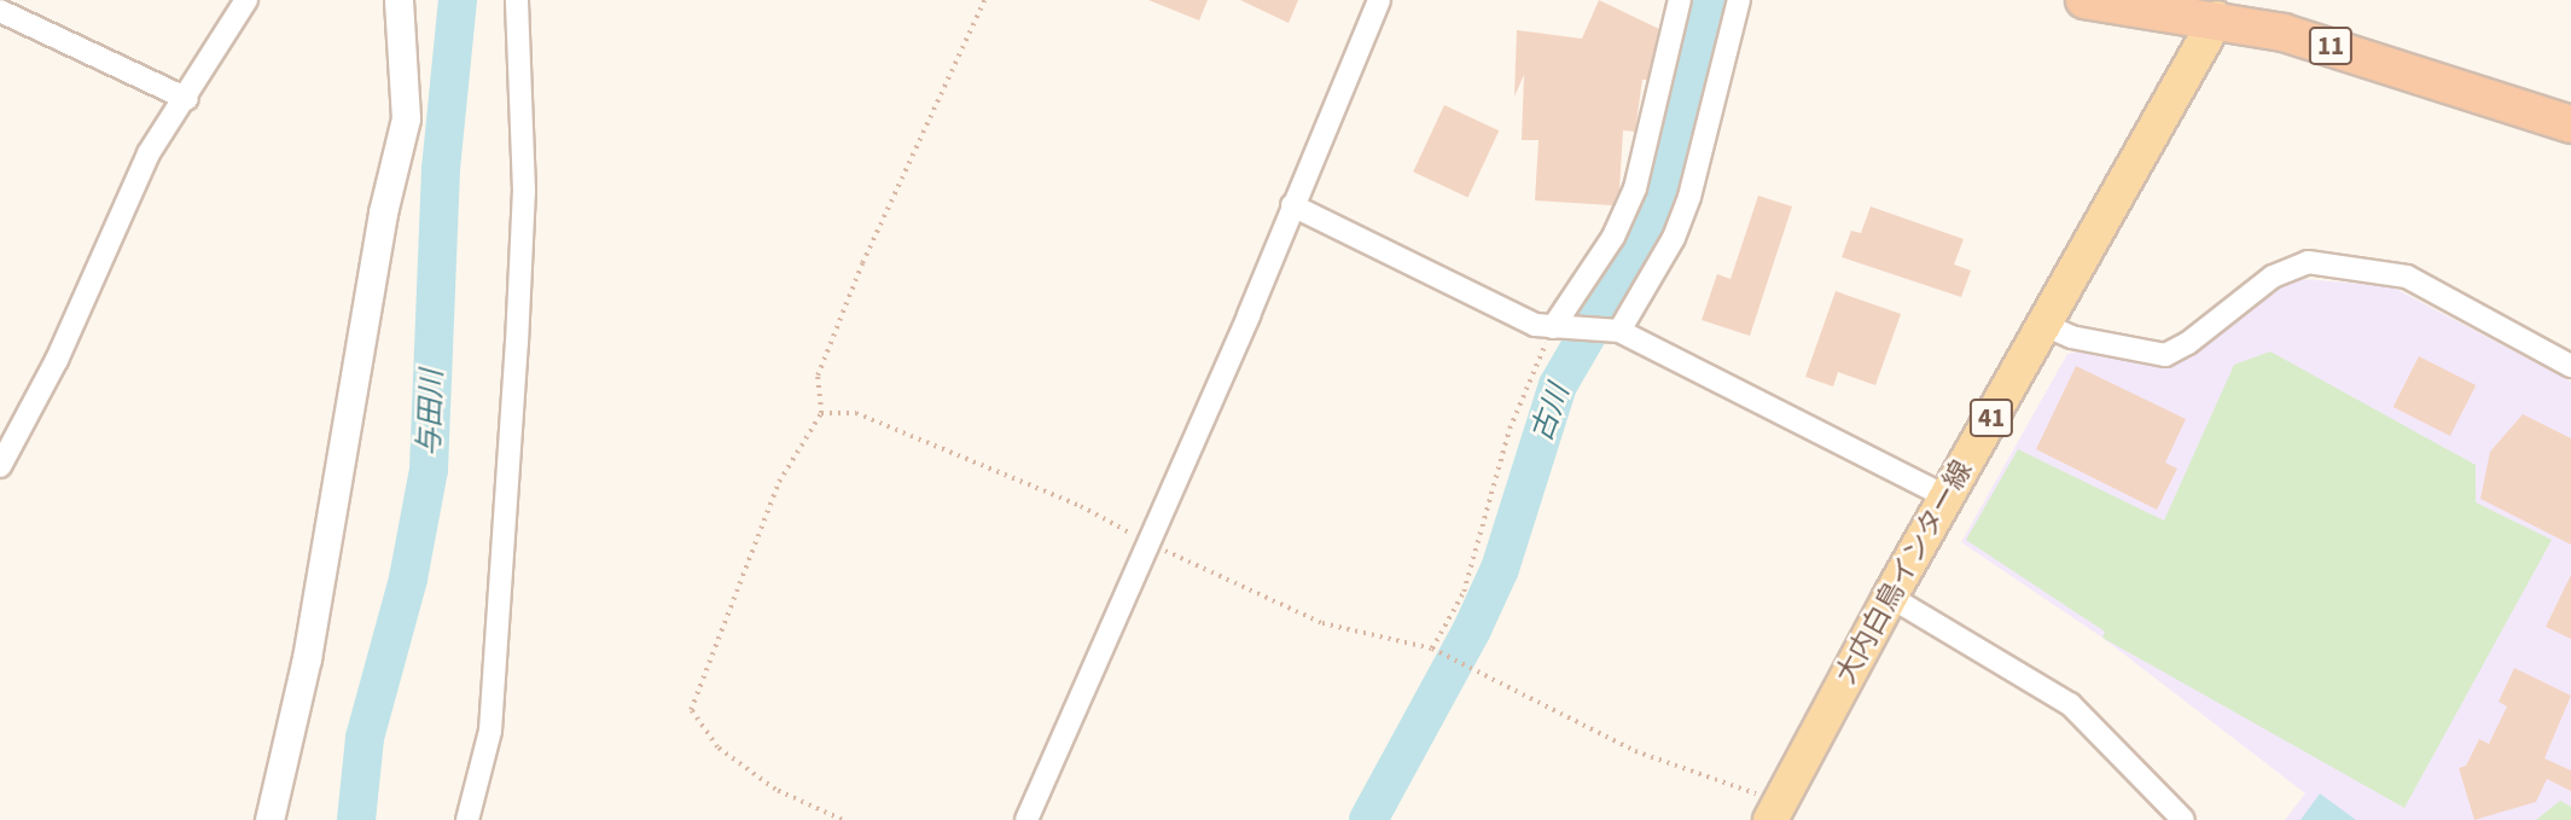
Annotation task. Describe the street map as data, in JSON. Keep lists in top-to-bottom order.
{
  "streets": {
    "highway": ["11"],
    "main road": ["41", "大内白鳥インター線"]
  },
  "crossings": [
    ["11", "大内白鳥インター線"]
  ],
  "water": ["与田川", "古川"]
}
